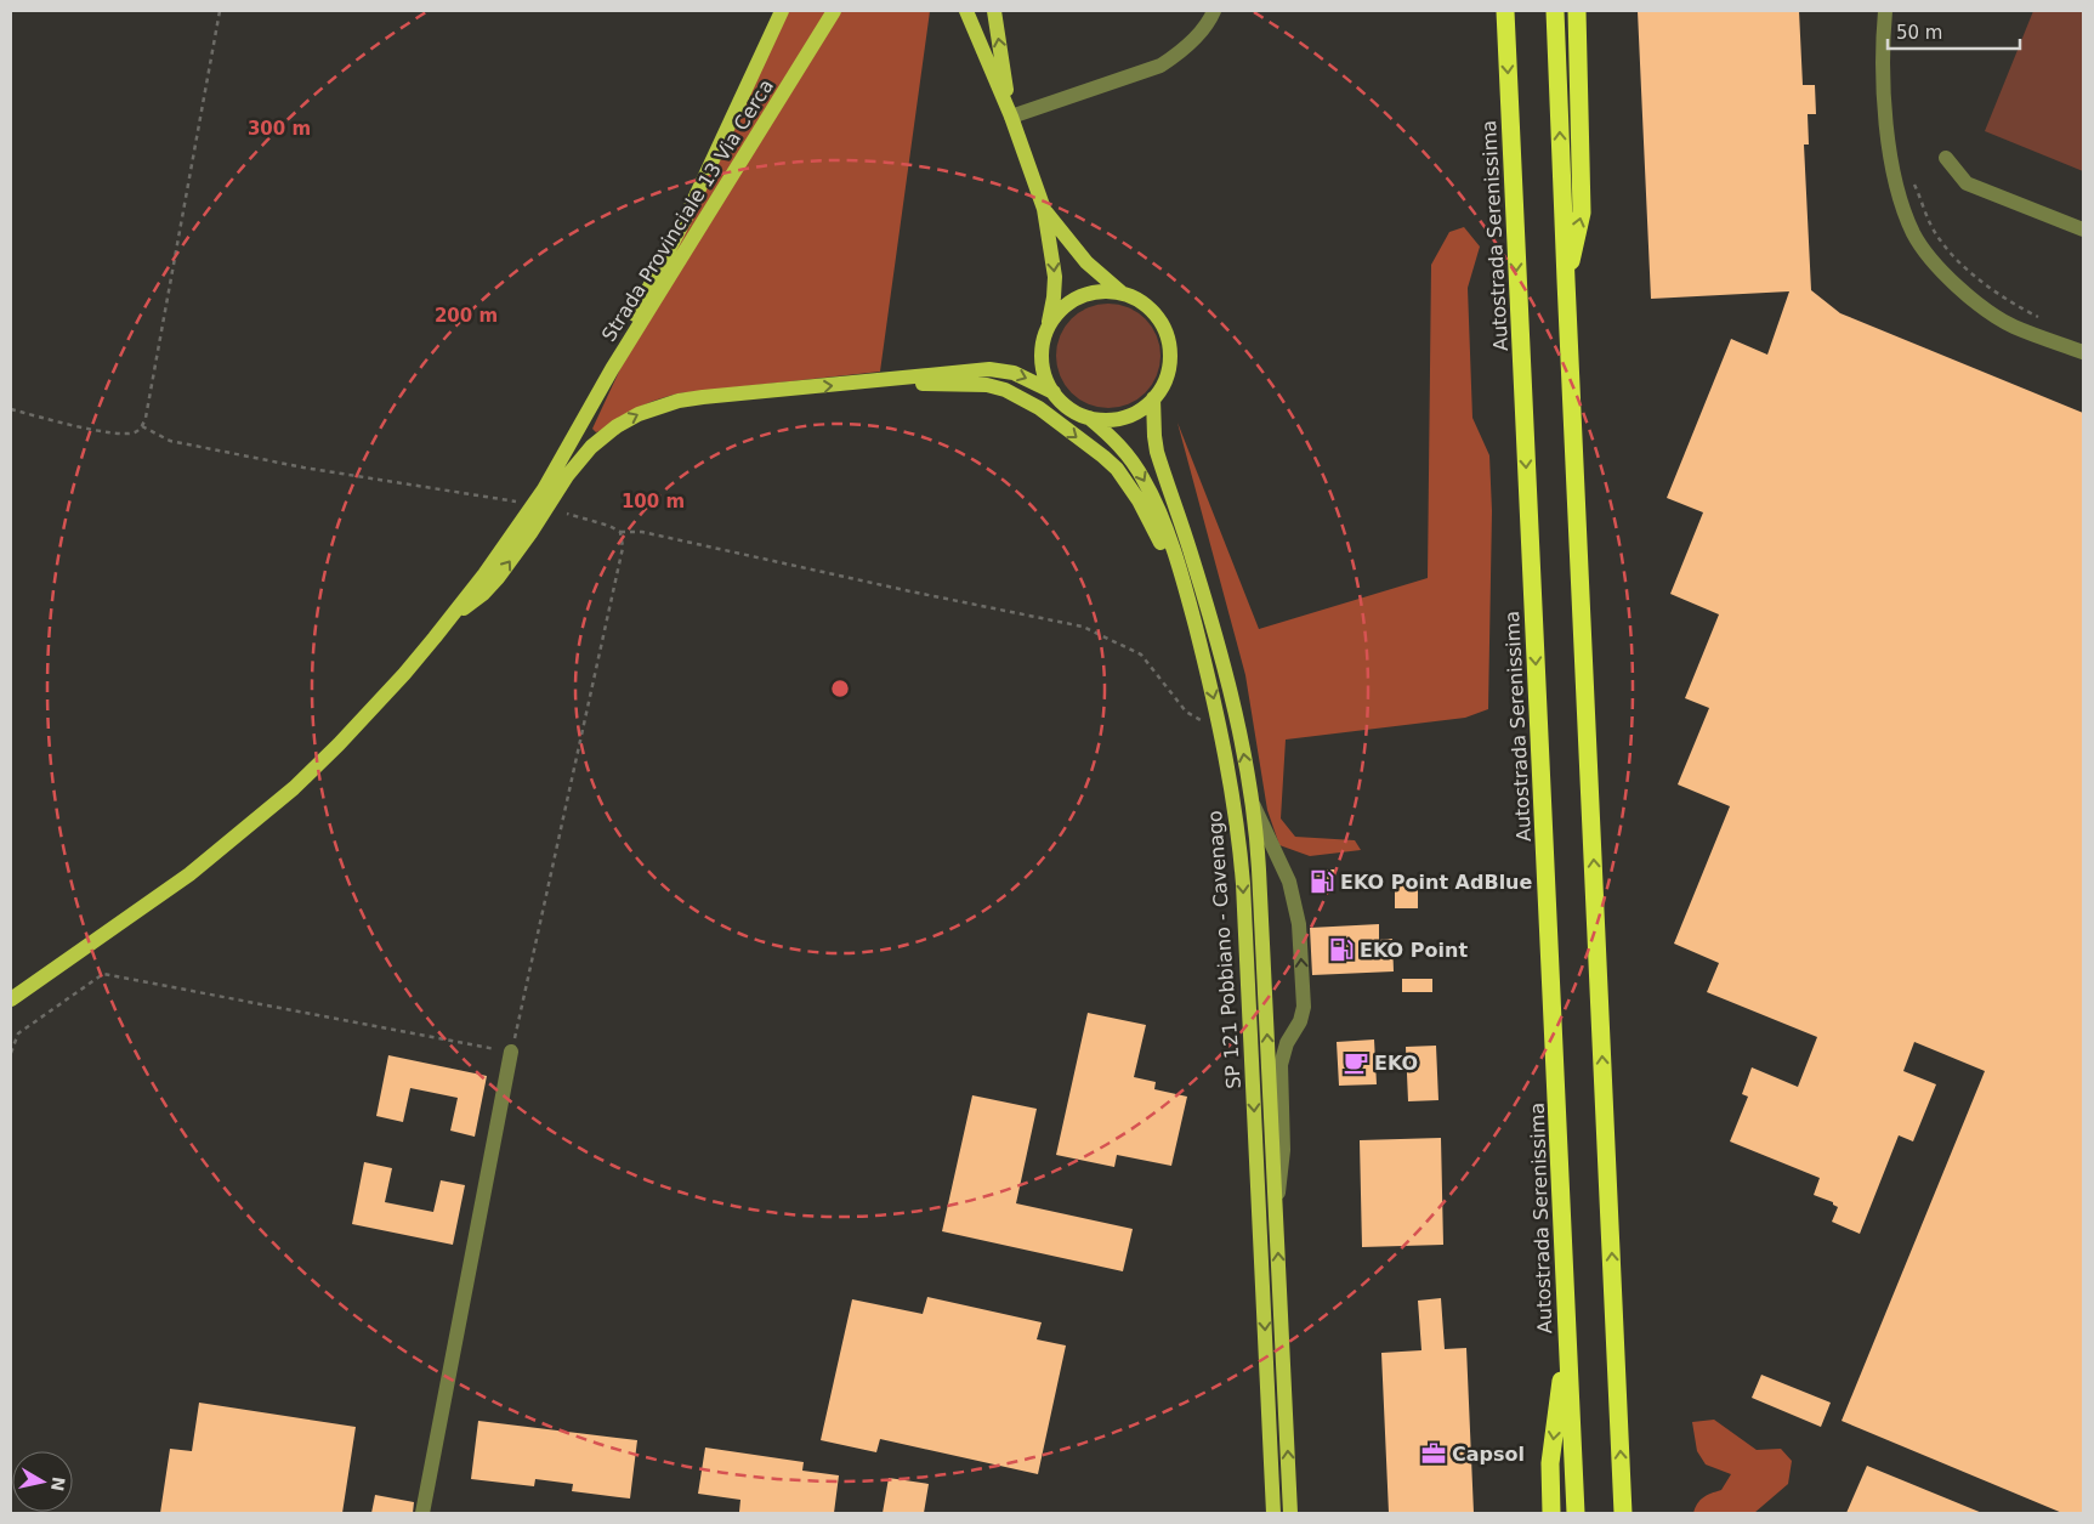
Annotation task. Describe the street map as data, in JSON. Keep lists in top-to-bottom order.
{
  "streets": {
    "highway": ["Autostrada Serenissima"],
    "main road": ["Strada Provinciale 13 Via Cerca", "SP 121 Pobbiano - Cavenago"]
  },
  "places": {
    "fuel station": ["EKO Point AdBlue", "EKO Point"],
    "cafe": ["EKO"],
    "office": ["Capsol"]
  },
  "scale_bar": "50 m",
  "north": "right",
  "rings": ["300 m", "200 m", "100 m"]
}
